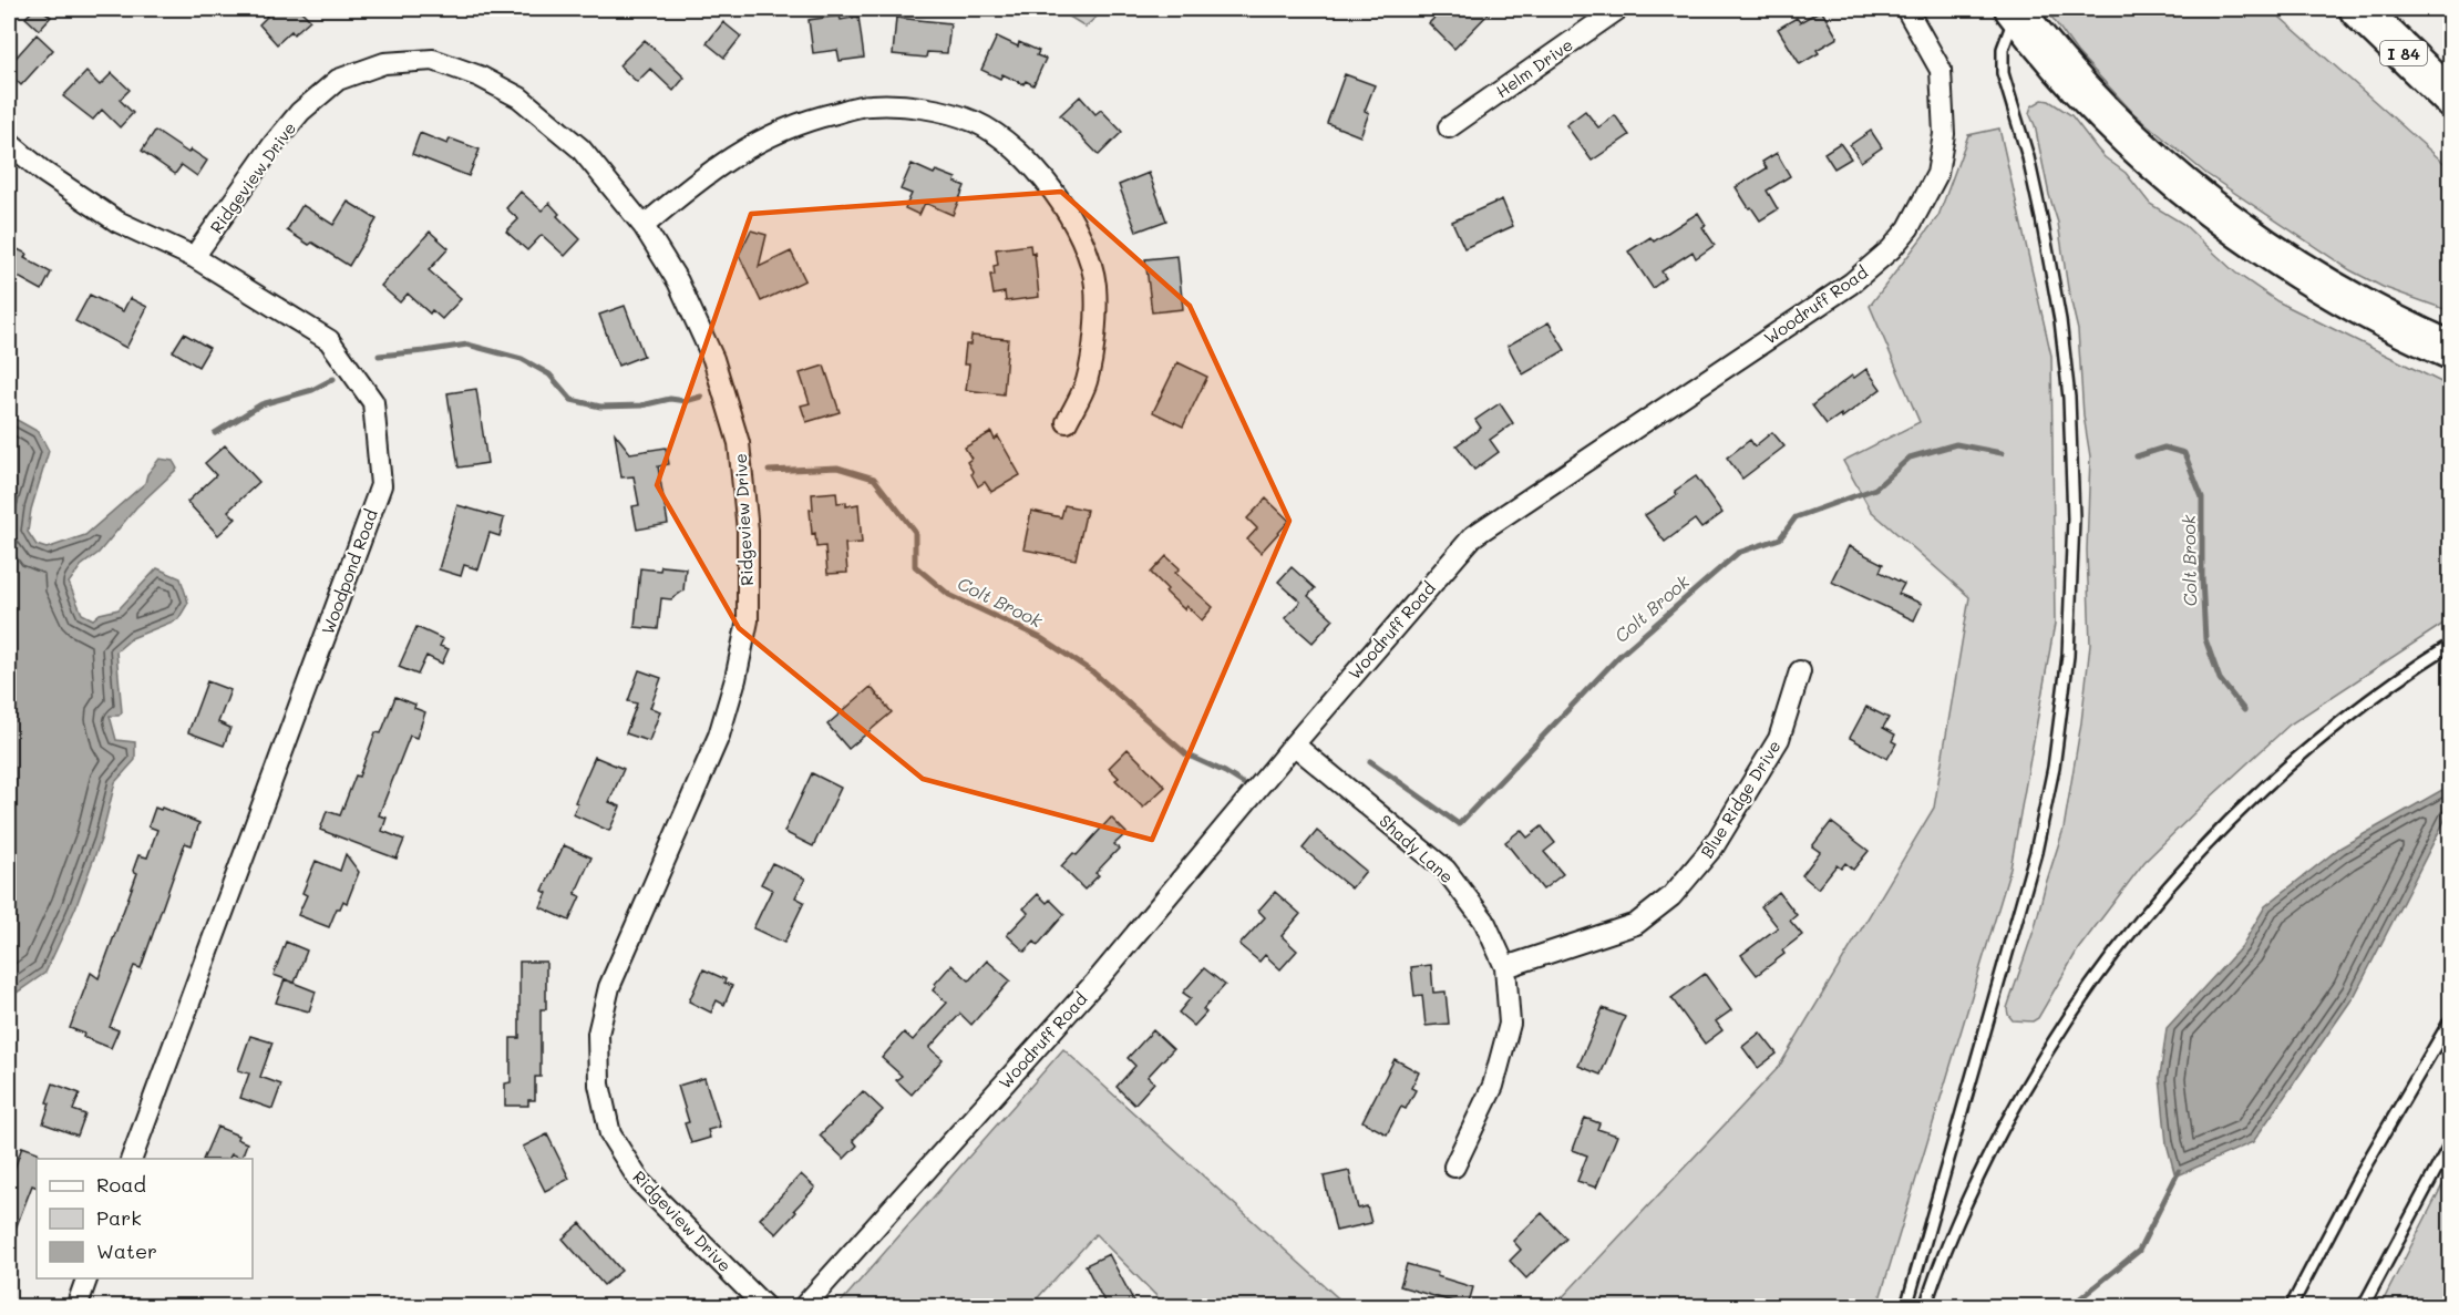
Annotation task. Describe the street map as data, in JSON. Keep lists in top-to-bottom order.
{
  "streets": {
    "highway": ["I 84"],
    "street": [
      "Helm Drive",
      "Ridgeview Drive",
      "Woodruff Road",
      "Woodpond Road",
      "Blue Ridge Drive",
      "Shady Lane"
    ]
  },
  "crossings": [
    ["Ridgeview Drive", "Woodpond Road"],
    ["Woodruff Road", "Shady Lane"],
    ["Blue Ridge Drive", "Shady Lane"]
  ],
  "water": ["Colt Brook"],
  "legend": ["Road", "Park", "Water"]
}
